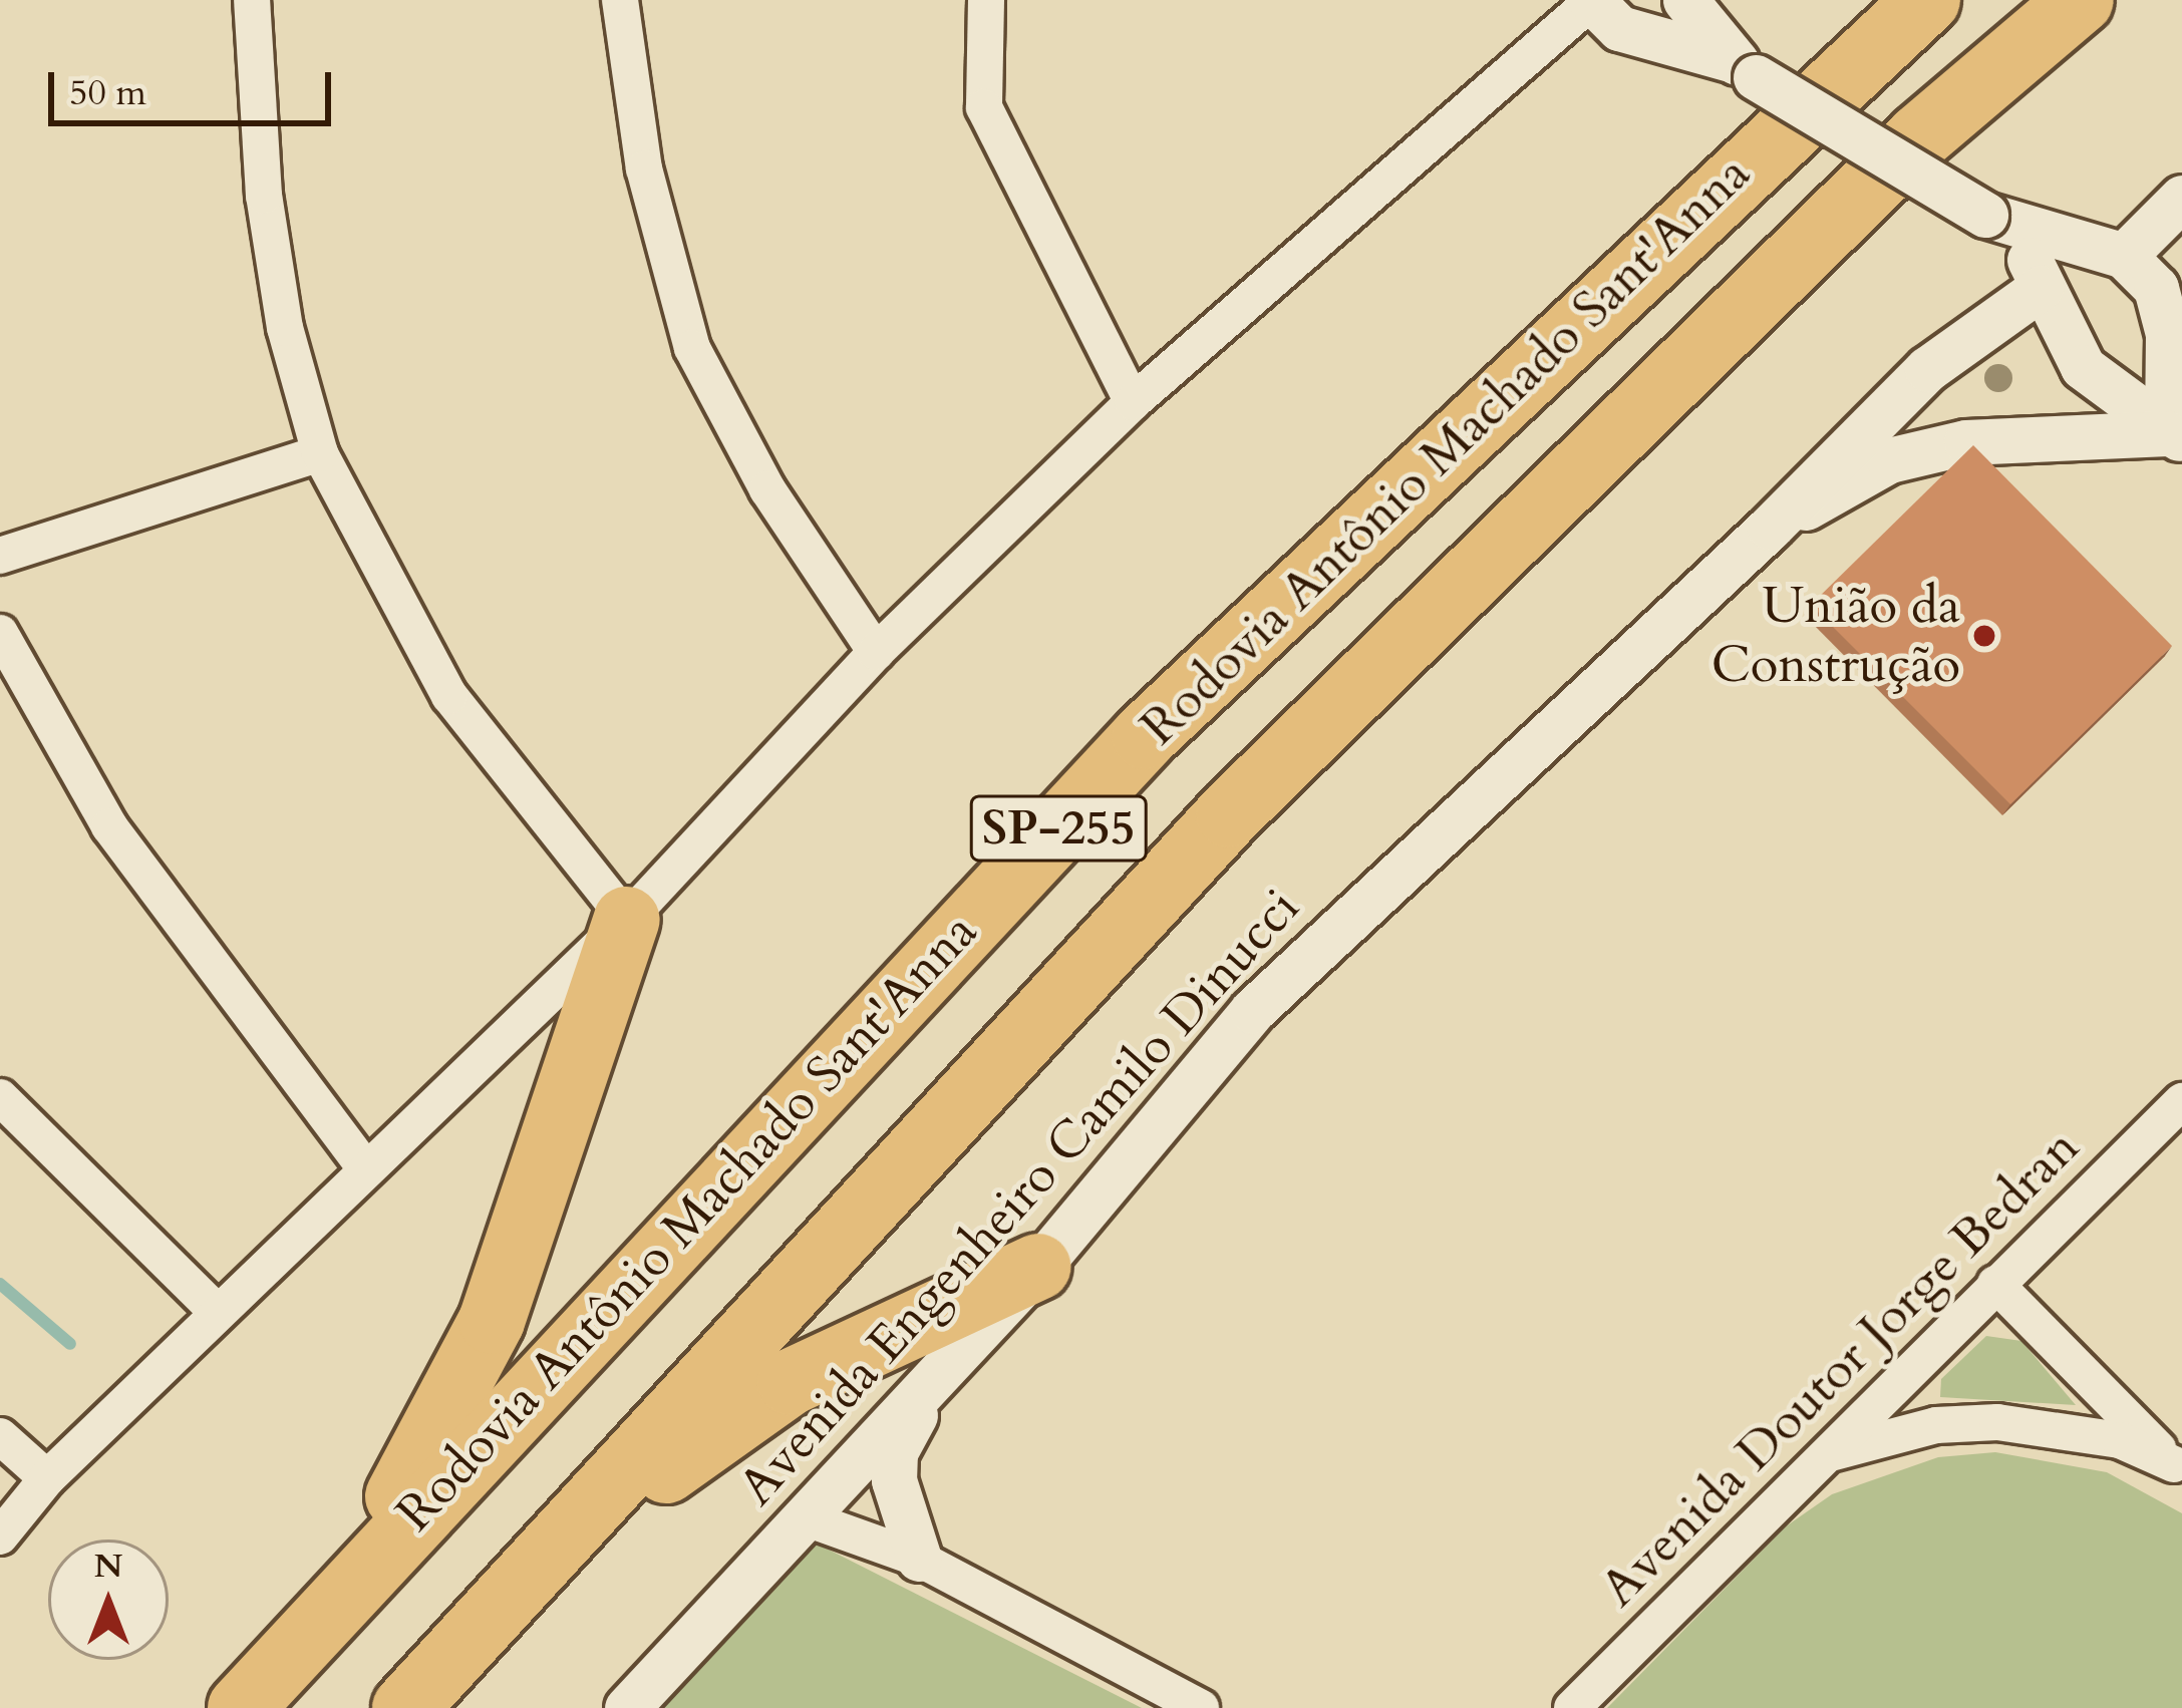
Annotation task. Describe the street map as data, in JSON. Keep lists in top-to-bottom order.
{
  "streets": {
    "highway": ["Rodovia Antônio Machado Sant'Anna", "SP-255"],
    "street": ["Avenida Engenheiro Camilo Dinucci", "Avenida Doutor Jorge Bedran"]
  },
  "places": ["União da Construção"],
  "scale_bar": "50 m",
  "north": "top"
}
